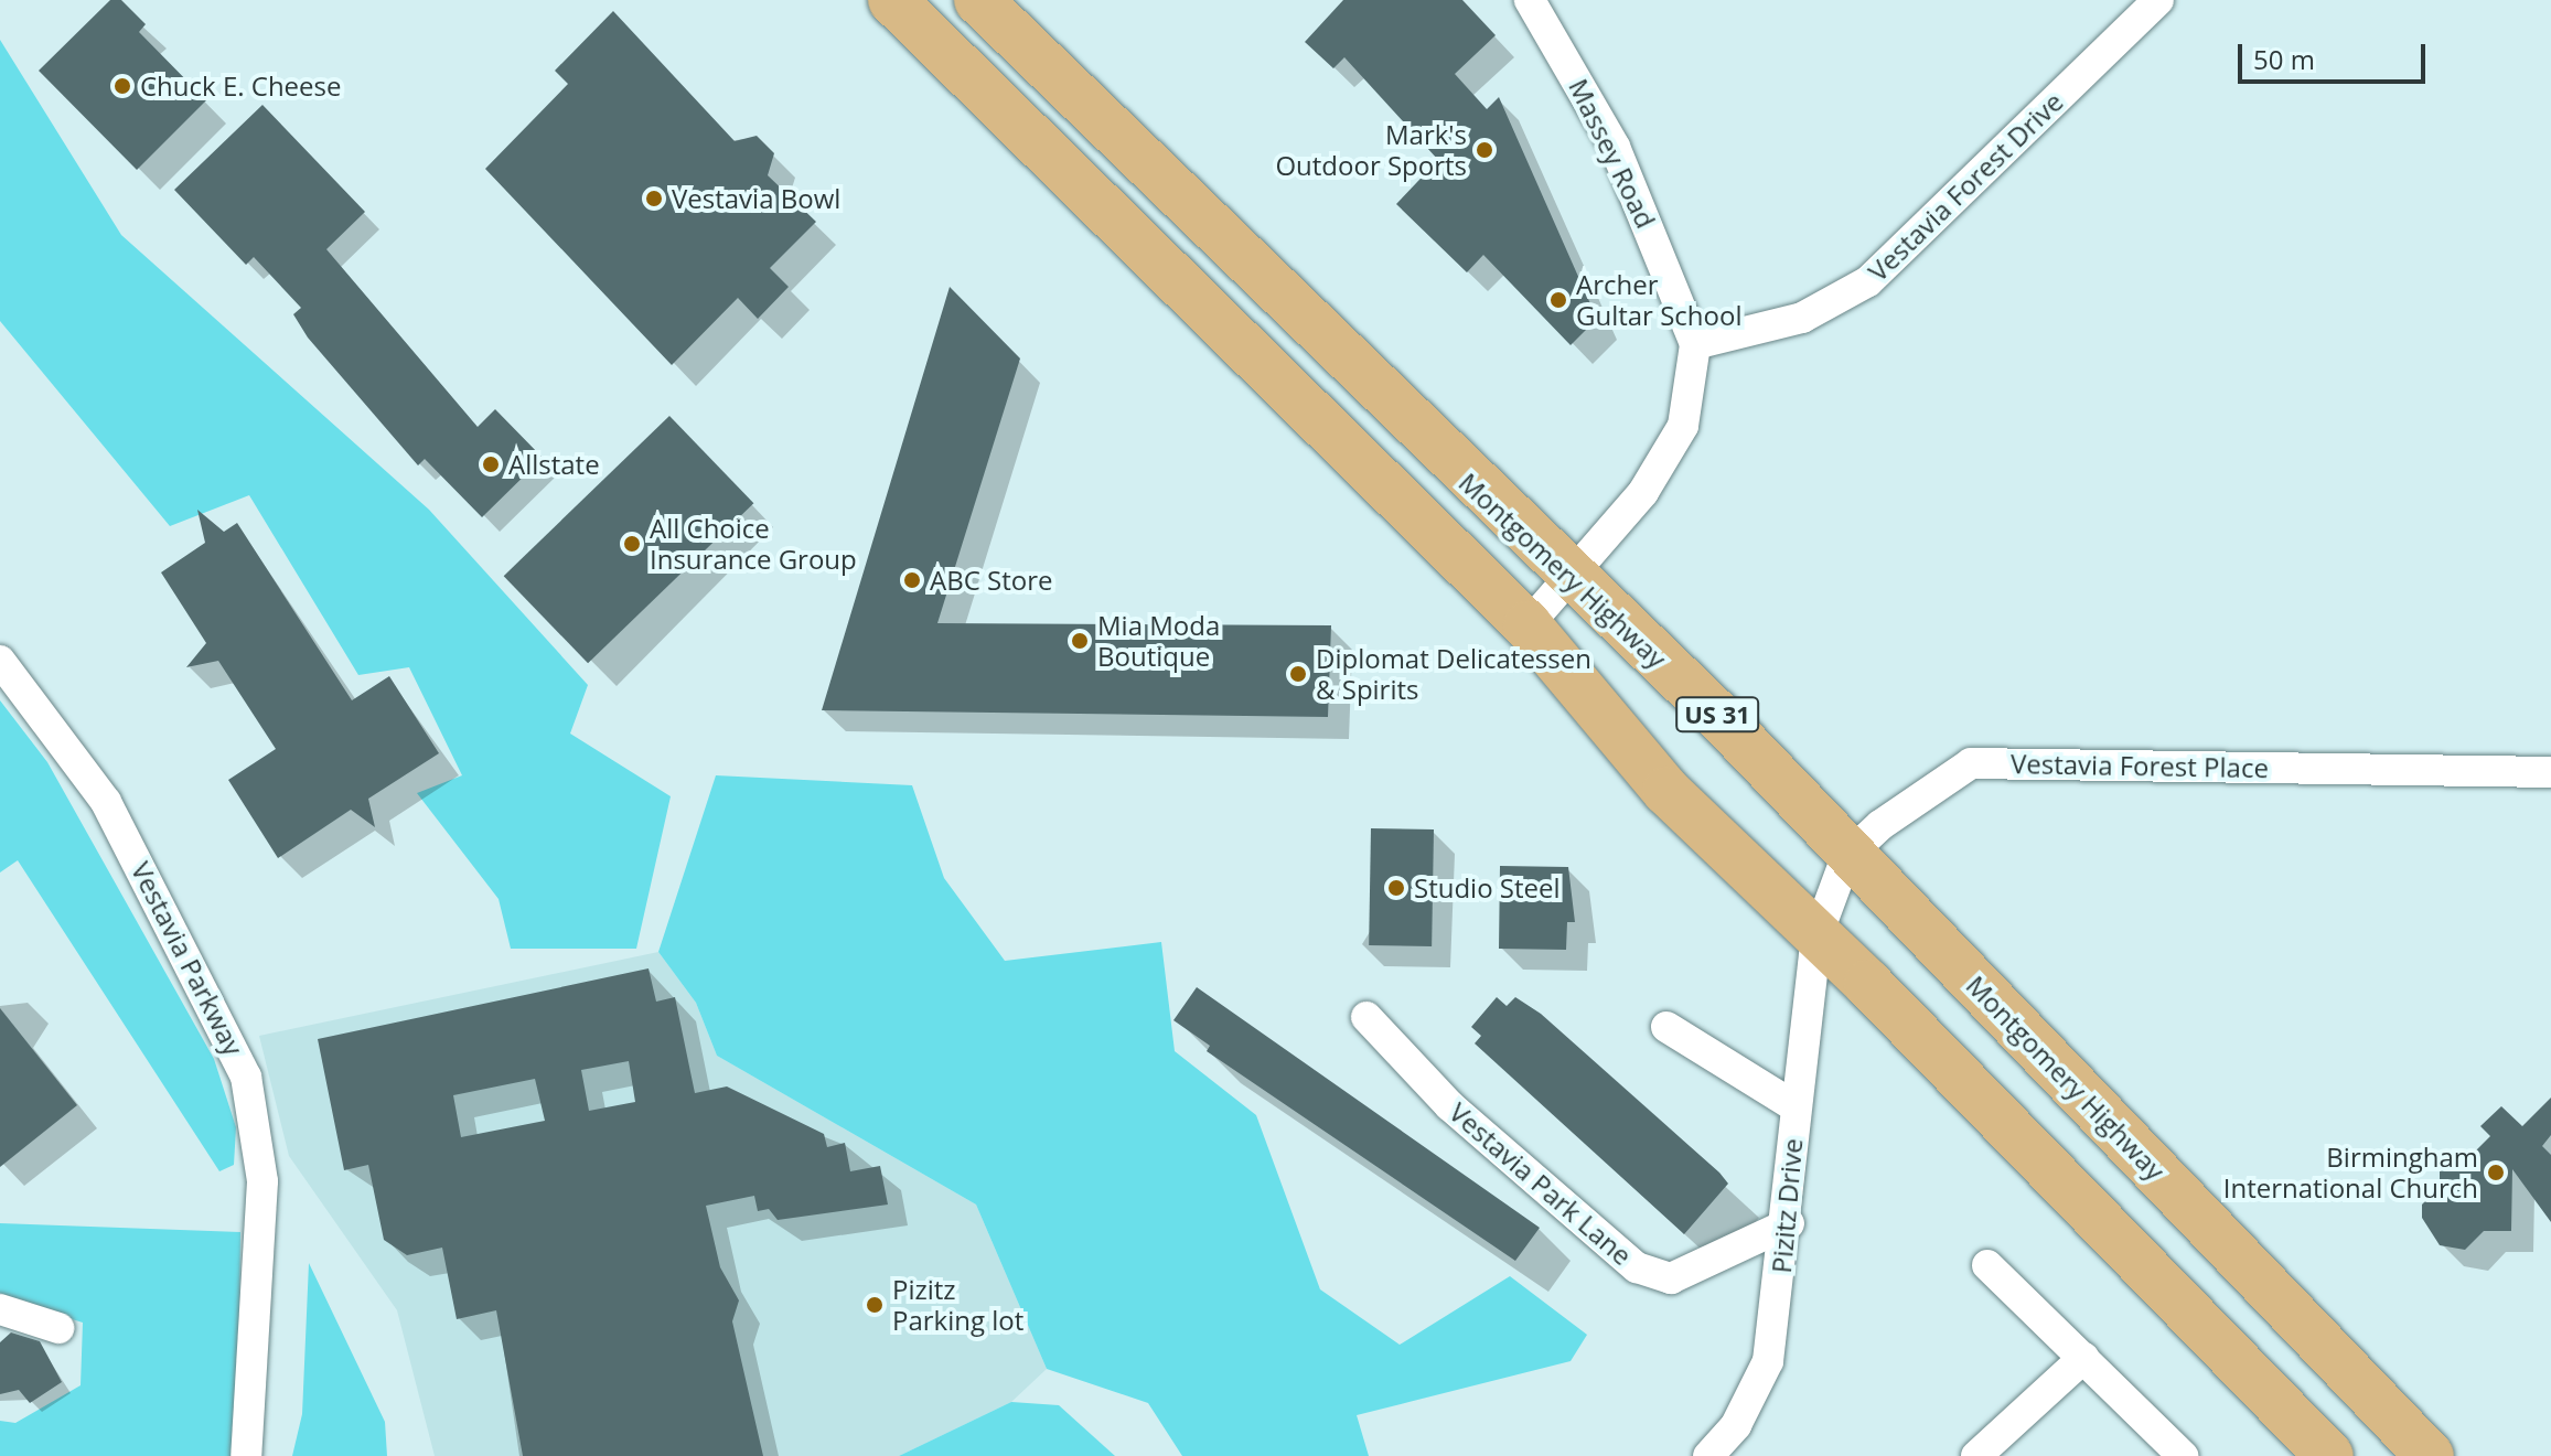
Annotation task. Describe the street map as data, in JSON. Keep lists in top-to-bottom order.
{
  "streets": {
    "main road": ["Montgomery Highway", "US 31"],
    "street": [
      "Massey Road",
      "Vestavia Forest Drive",
      "Vestavia Forest Place",
      "Vestavia Parkway",
      "Vestavia Park Lane",
      "Pizitz Drive"
    ]
  },
  "crossings": [
    ["Massey Road", "Vestavia Forest Drive"],
    ["Massey Road", "Montgomery Highway"],
    ["Montgomery Highway", "Vestavia Forest Place"],
    ["Vestavia Forest Place", "Pizitz Drive"],
    ["Vestavia Park Lane", "Pizitz Drive"]
  ],
  "places": [
    "Chuck E. Cheese",
    "Mark's Outdoor Sports",
    "Vestavia Bowl",
    "Archer Gultar School",
    "Allstate",
    "All Choice Insurance Group",
    "ABC Store",
    "Mia Moda Boutique",
    "Diplomat Delicatessen & Spirits",
    "Studio Steel",
    "Birmingham International Church",
    "Pizitz Parking lot"
  ],
  "scale_bar": "50 m"
}
